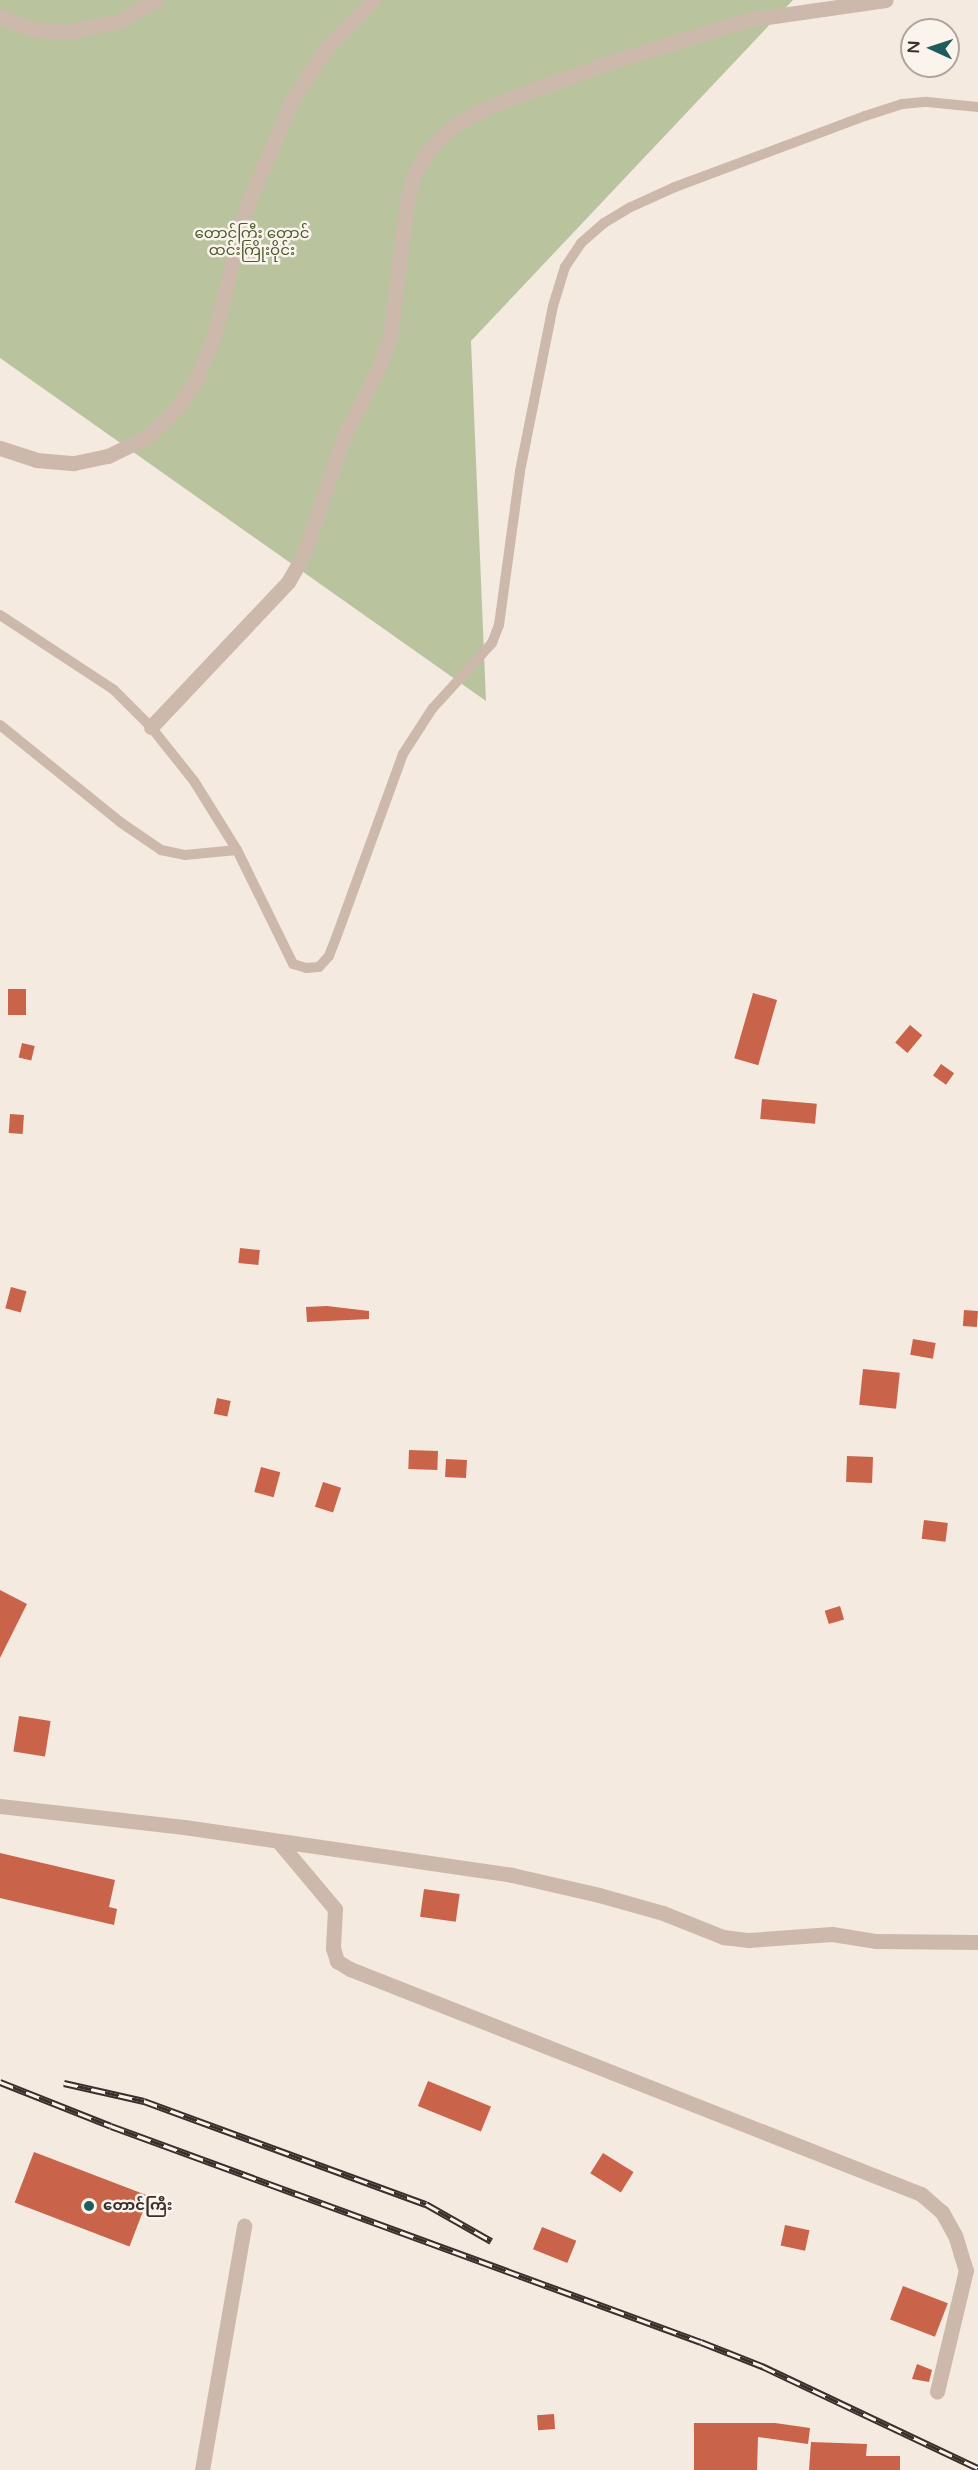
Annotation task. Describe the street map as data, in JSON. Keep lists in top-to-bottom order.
{
  "parks": ["တောင်ကြီး တောင် ထင်းကြိုးဝိုင်း"],
  "places": ["တောင်ကြီး"],
  "north": "left"
}
